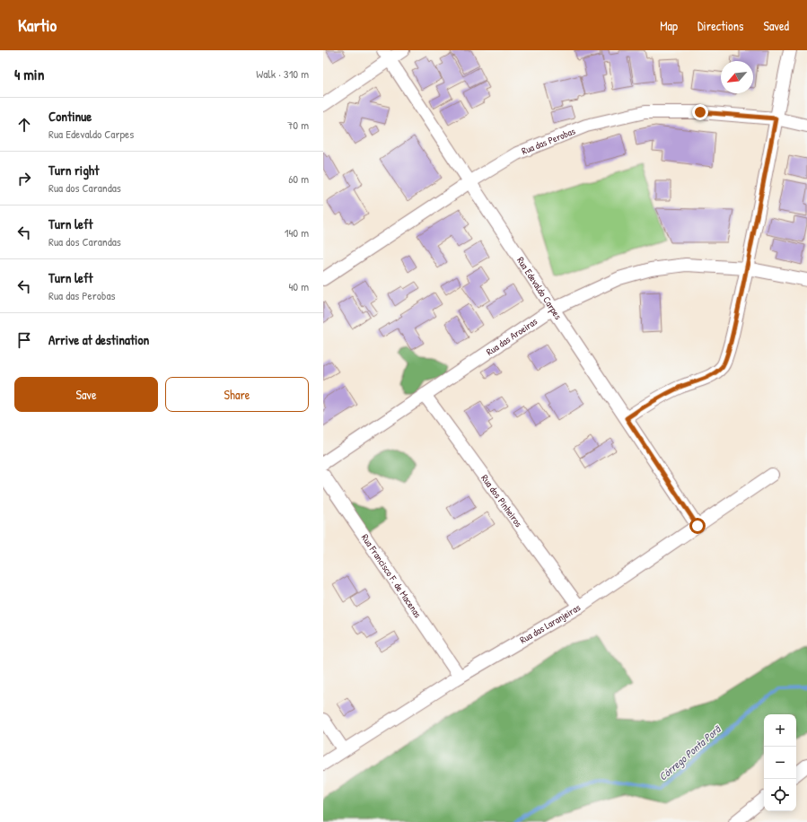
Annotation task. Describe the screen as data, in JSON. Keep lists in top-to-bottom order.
{
  "streets": {
    "street": [
      "Rua das Perobas",
      "Rua Edevaldo Carpes",
      "Rua das Aroeiras",
      "Rua dos Pinheiros",
      "Rua Francisco F. de Macenas",
      "Rua das Laranjeiras"
    ]
  },
  "crossings": [
    ["Rua das Perobas", "Rua Edevaldo Carpes"],
    ["Rua Edevaldo Carpes", "Rua das Aroeiras"],
    ["Rua Edevaldo Carpes", "Rua das Laranjeiras"],
    ["Rua das Aroeiras", "Rua dos Pinheiros"],
    ["Rua dos Pinheiros", "Rua das Laranjeiras"],
    ["Rua Francisco F. de Macenas", "Rua das Laranjeiras"]
  ],
  "water": ["Córrego Ponta Porã"],
  "north": "bottom left",
  "page": {
    "header": "Kartio",
    "nav": ["Map", "Directions", "Saved"],
    "heading": ["4 min", "Walk · 310 m"],
    "list": [
      ["Continue", "Rua Edevaldo Carpes", "70 m"],
      ["Turn right", "Rua dos Carandas", "60 m"],
      ["Turn left", "Rua dos Carandas", "140 m"],
      ["Turn left", "Rua das Perobas", "40 m"],
      "Arrive at destination"
    ],
    "buttons": ["Save", "Share"],
    "map_buttons": ["+", "−"]
  }
}
